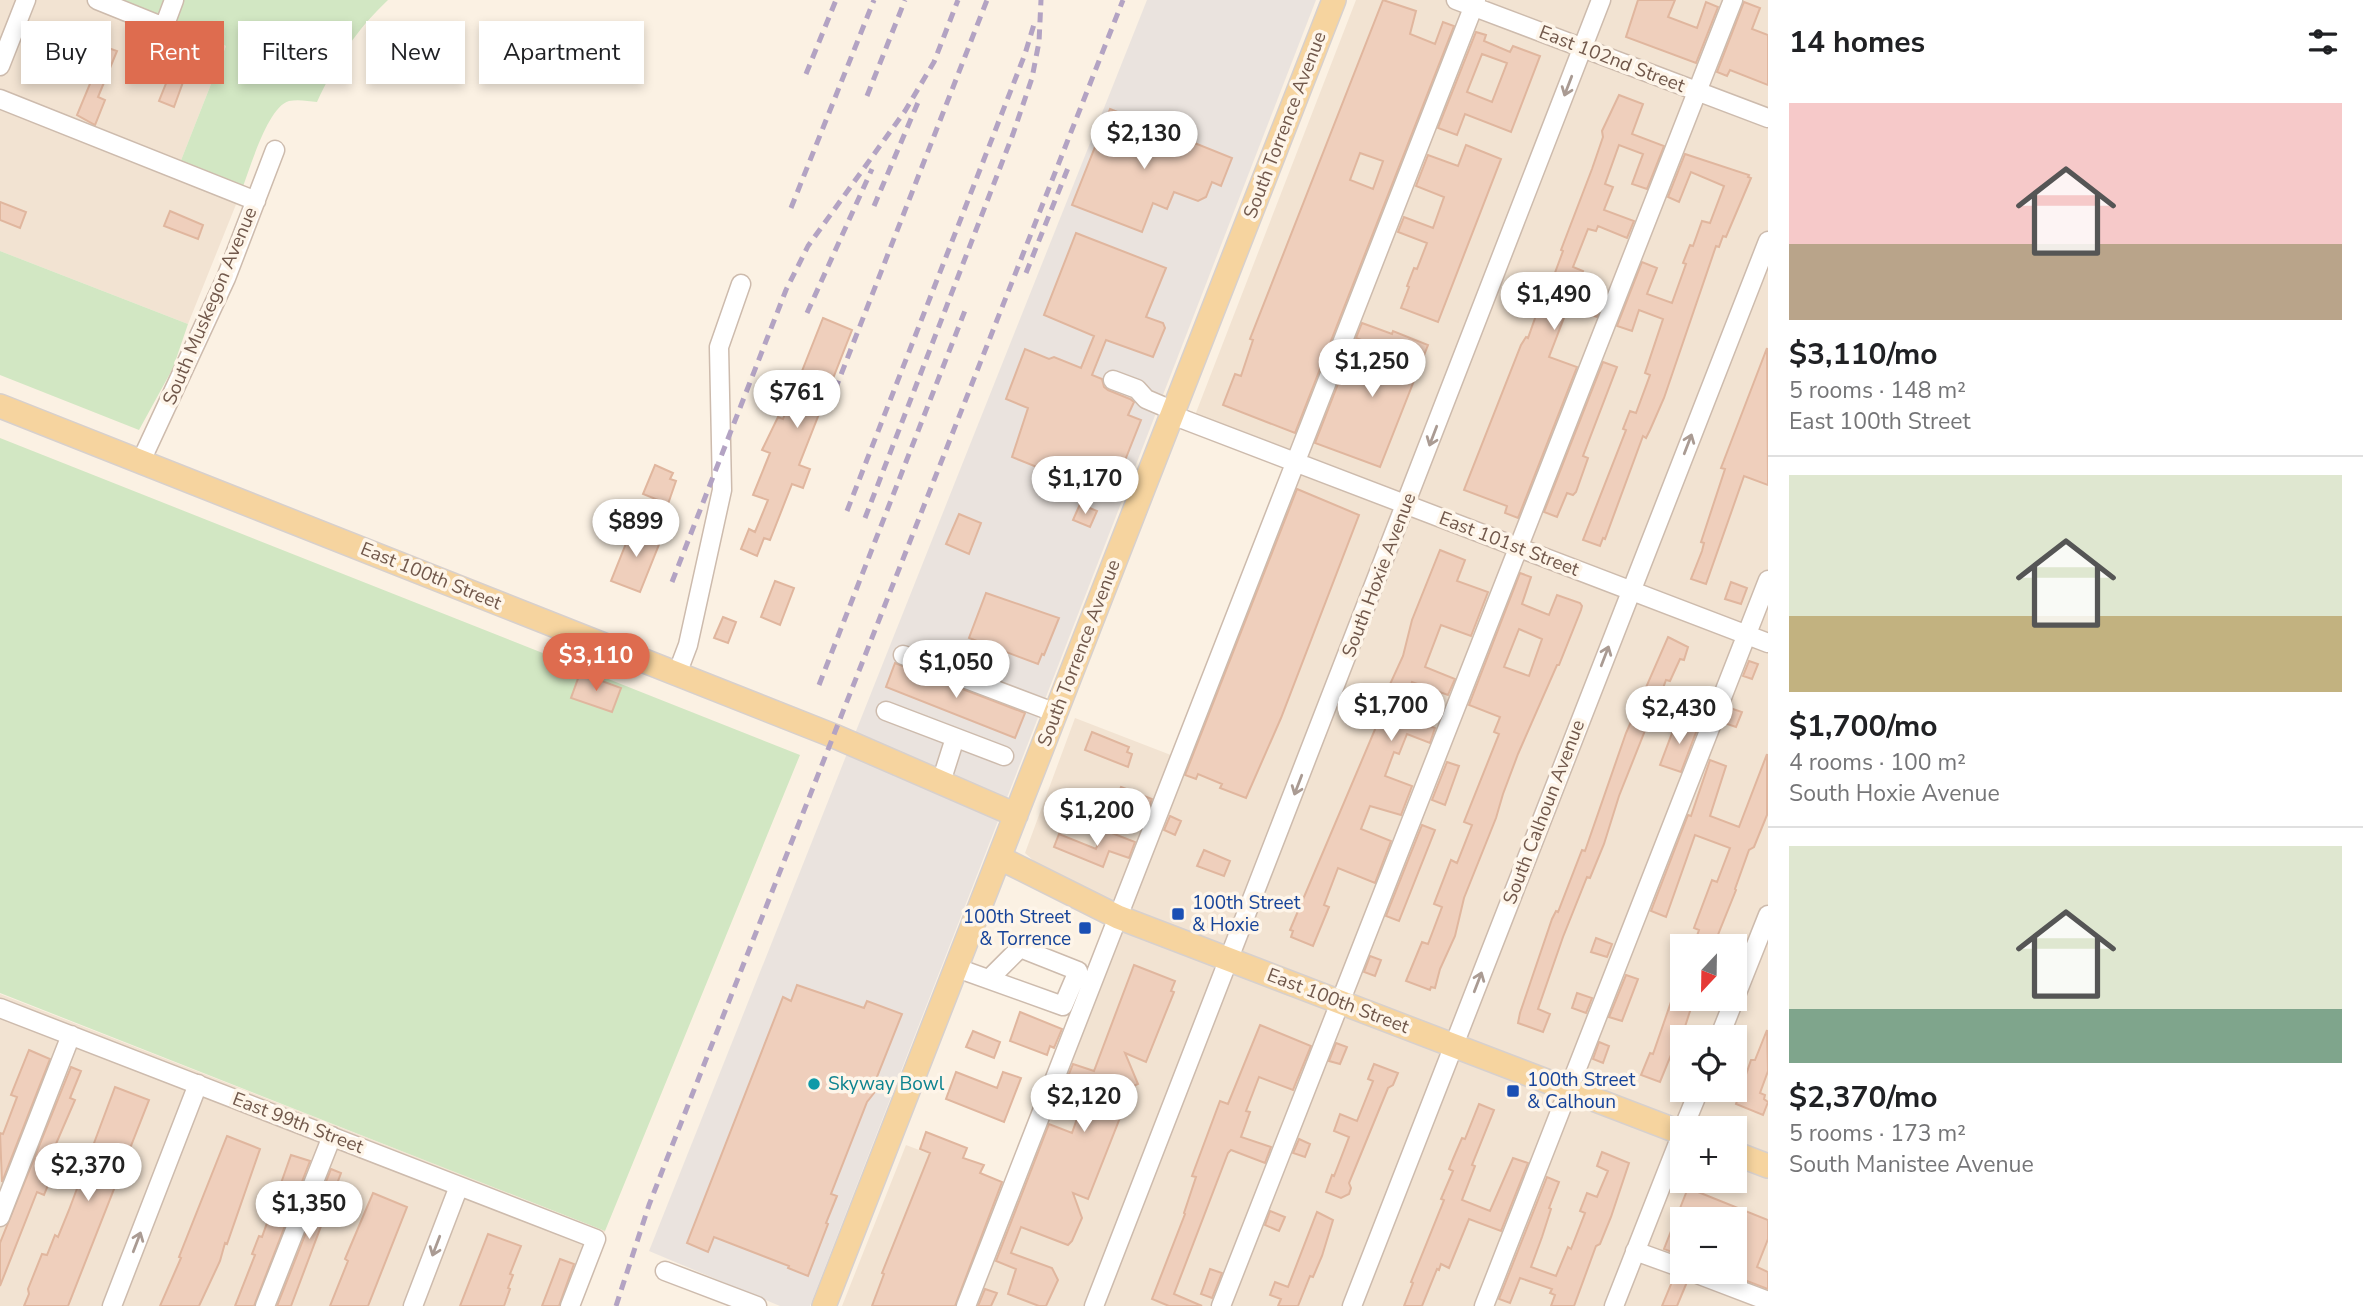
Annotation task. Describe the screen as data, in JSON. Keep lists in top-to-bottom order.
{
  "streets": {
    "main road": ["South Torrence Avenue", "East 100th Street"],
    "street": [
      "East 102nd Street",
      "South Muskegon Avenue",
      "East 101st Street",
      "South Hoxie Avenue",
      "South Calhoun Avenue",
      "East 99th Street"
    ]
  },
  "crossings": [
    ["East 102nd Street", "South Hoxie Avenue"],
    ["South Torrence Avenue", "East 101st Street"],
    ["South Torrence Avenue", "East 100th Street"],
    ["South Muskegon Avenue", "East 100th Street"],
    ["East 101st Street", "South Hoxie Avenue"],
    ["East 101st Street", "South Calhoun Avenue"],
    ["South Hoxie Avenue", "East 100th Street"],
    ["East 100th Street", "South Calhoun Avenue"]
  ],
  "places": {
    "transit": ["100th Street & Hoxie", "100th Street & Torrence", "100th Street & Calhoun"],
    "other": ["Skyway Bowl"]
  },
  "north": "bottom",
  "page": {
    "heading": "14 homes",
    "chip": [
      "Buy",
      "Rent",
      "Filters",
      "New",
      "Apartment"
    ],
    "list": [
      {
        "name": "$3,110/mo",
        "note": "5 rooms · 148 m² · East 100th Street"
      },
      {
        "name": "$1,700/mo",
        "note": "4 rooms · 100 m² · South Hoxie Avenue"
      },
      {
        "name": "$2,370/mo",
        "note": "5 rooms · 173 m² · South Manistee Avenue"
      }
    ],
    "price": [
      "$2,130",
      "$1,490",
      "$1,250",
      "$761",
      "$1,170",
      "$899",
      "$3,110",
      "$1,050",
      "$1,700",
      "$2,430",
      "$1,200",
      "$2,120",
      "$2,370",
      "$1,350"
    ],
    "map_buttons": ["+", "−"]
  }
}
